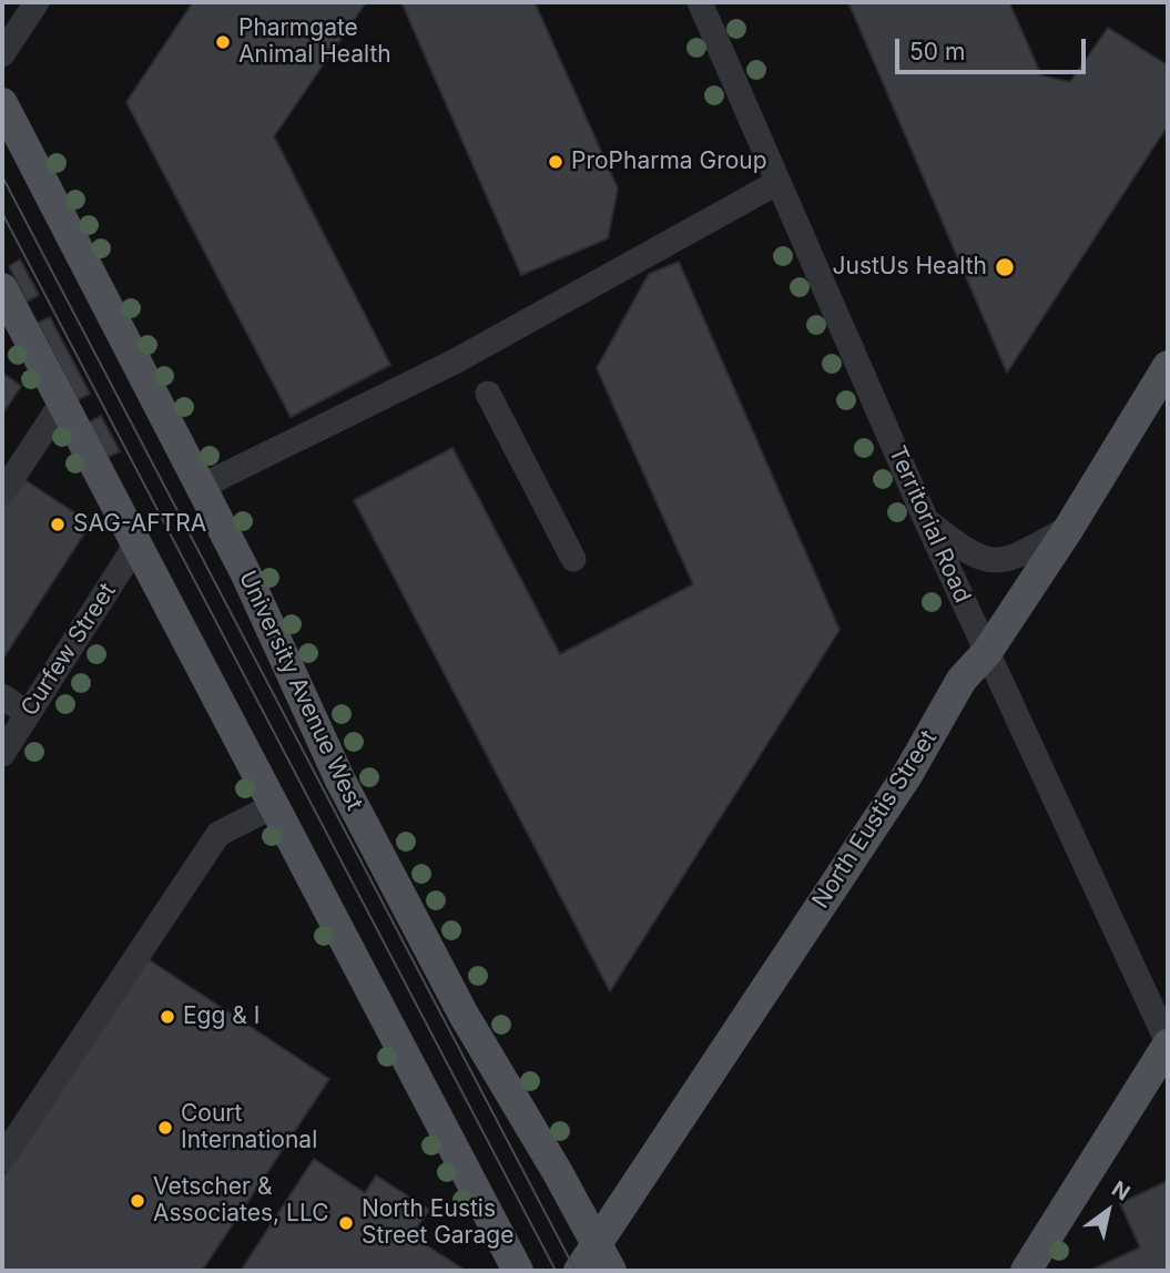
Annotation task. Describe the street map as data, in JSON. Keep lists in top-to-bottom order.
{
  "streets": {
    "main road": ["University Avenue West", "North Eustis Street"],
    "street": ["Territorial Road", "Curfew Street"]
  },
  "crossings": [
    ["Territorial Road", "North Eustis Street"],
    ["University Avenue West", "North Eustis Street"]
  ],
  "places": [
    "Pharmgate Animal Health",
    "ProPharma Group",
    "JustUs Health",
    "SAG-AFTRA",
    "Egg & I",
    "Court International",
    "Vetscher & Associates, LLC",
    "North Eustis Street Garage"
  ],
  "scale_bar": "50 m",
  "north": "top right"
}
